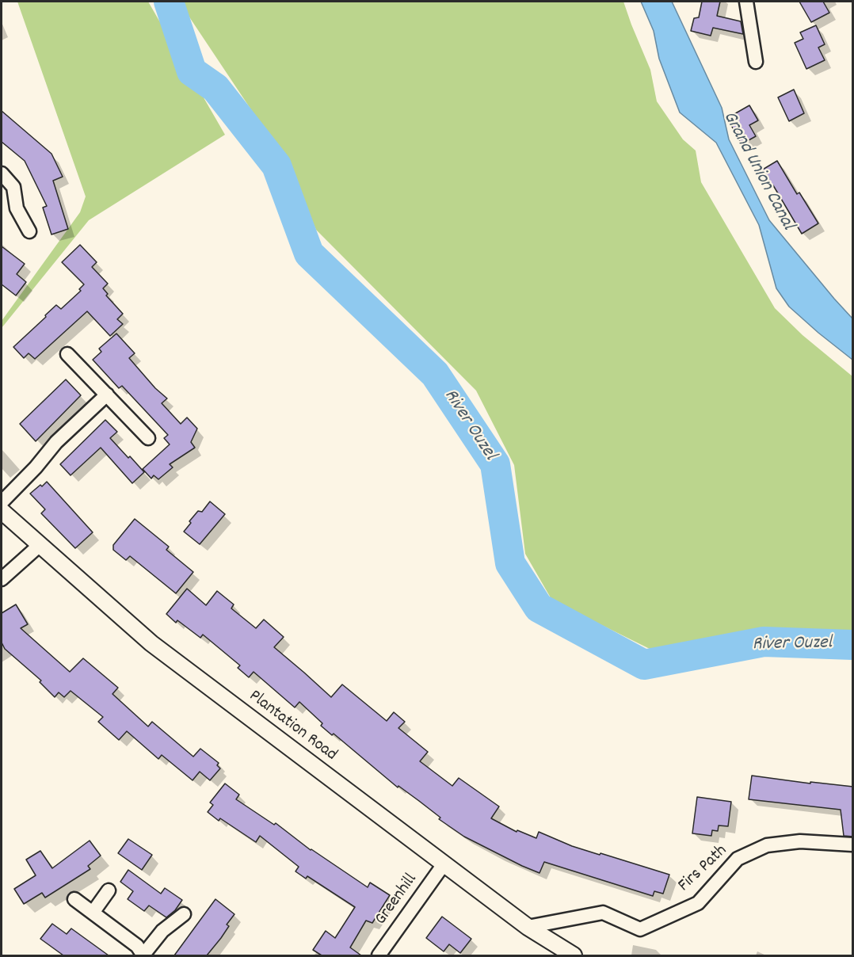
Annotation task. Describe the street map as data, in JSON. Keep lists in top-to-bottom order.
{
  "streets": {
    "street": ["Plantation Road", "Firs Path", "Greenhill"]
  },
  "crossings": [
    ["Plantation Road", "Firs Path"],
    ["Plantation Road", "Greenhill"]
  ],
  "water": ["Grand Union Canal", "River Ouzel"]
}
